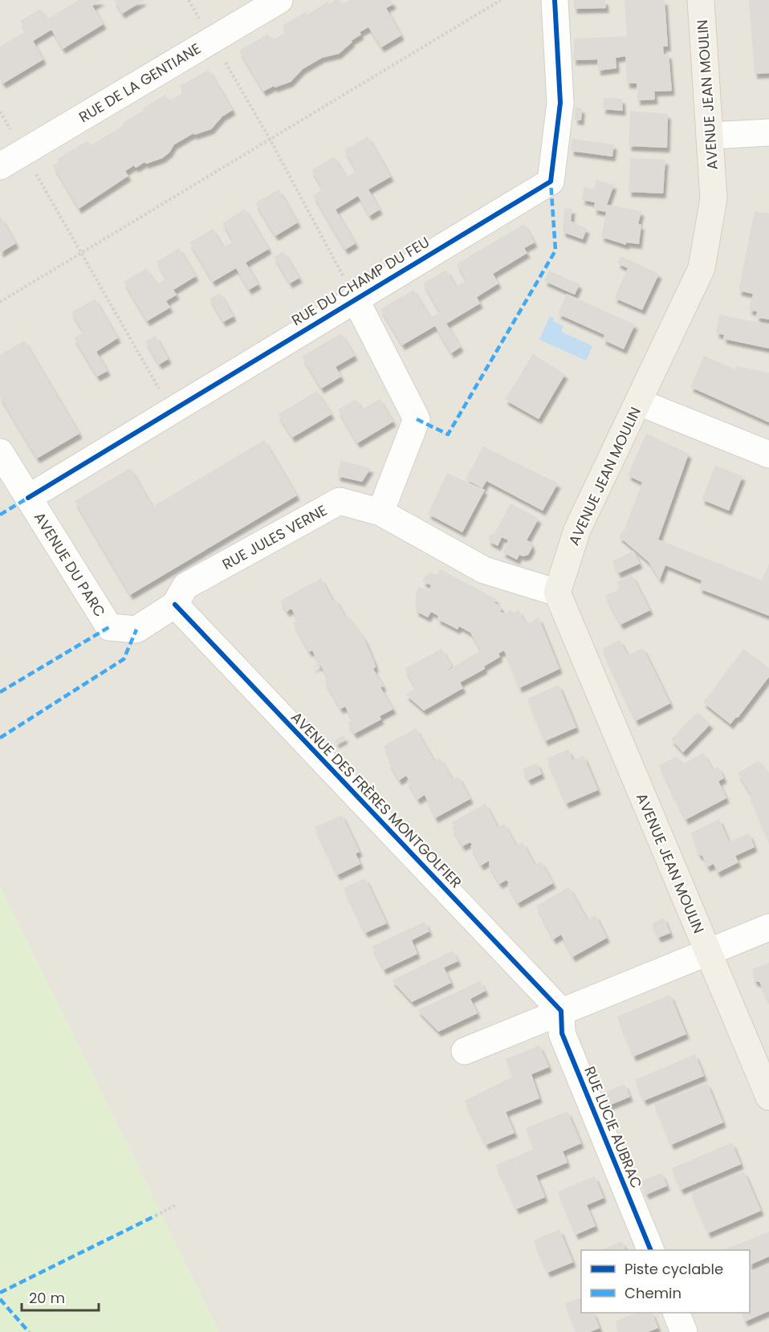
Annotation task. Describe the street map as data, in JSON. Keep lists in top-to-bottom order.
{
  "streets": {
    "main road": ["AVENUE JEAN MOULIN"],
    "street": [
      "RUE DE LA GENTIANE",
      "RUE DU CHAMP DU FEU",
      "RUE JULES VERNE",
      "AVENUE DU PARC",
      "AVENUE DES FRÈRES MONTGOLFIER",
      "RUE LUCIE AUBRAC"
    ]
  },
  "crossings": [
    ["AVENUE JEAN MOULIN", "RUE JULES VERNE"],
    ["RUE DU CHAMP DU FEU", "AVENUE DU PARC"],
    ["RUE JULES VERNE", "AVENUE DU PARC"],
    ["RUE JULES VERNE", "AVENUE DES FRÈRES MONTGOLFIER"],
    ["AVENUE DES FRÈRES MONTGOLFIER", "RUE LUCIE AUBRAC"]
  ],
  "legend": ["Piste cyclable", "Chemin"],
  "scale_bar": "20 m"
}
